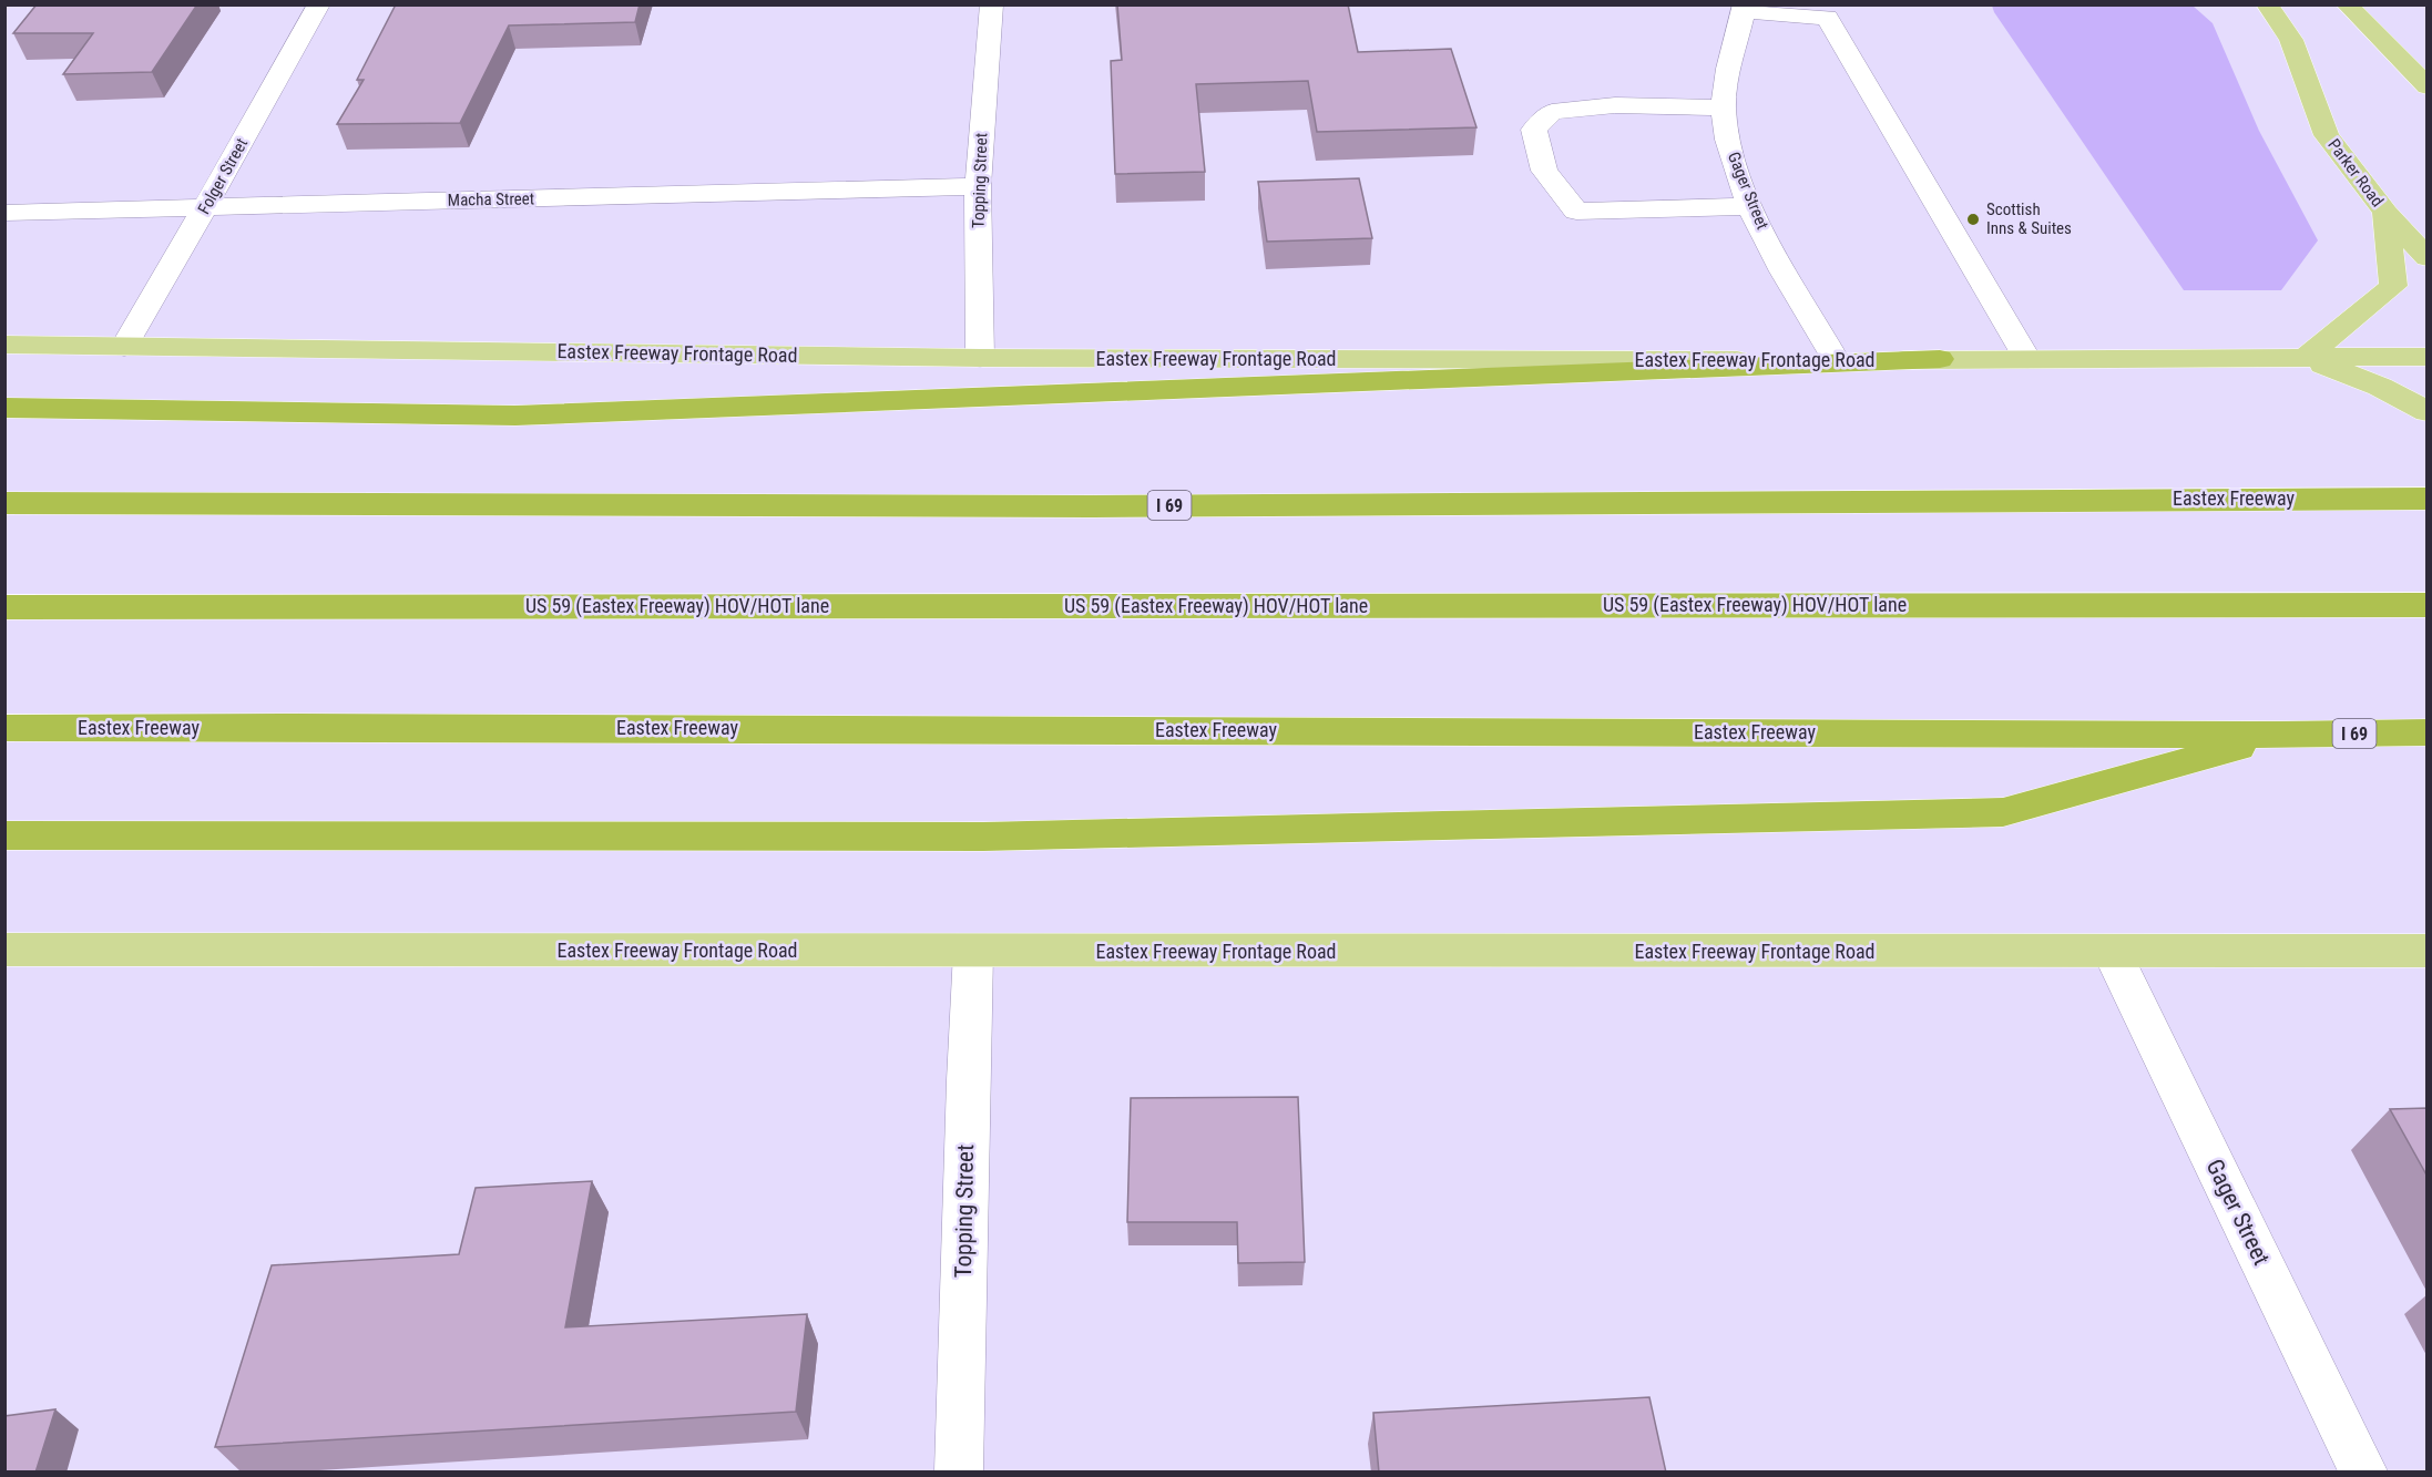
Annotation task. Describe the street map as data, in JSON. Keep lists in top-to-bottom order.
{
  "streets": {
    "highway": ["Eastex Freeway", "I 69", "US 59 (Eastex Freeway) HOV/HOT lane"],
    "main road": ["Parker Road", "Eastex Freeway Frontage Road"],
    "street": [
      "Folger Street",
      "Topping Street",
      "Gager Street",
      "Macha Street"
    ]
  },
  "crossings": [
    ["Folger Street", "Macha Street"],
    ["Folger Street", "Eastex Freeway Frontage Road"],
    ["Topping Street", "Macha Street"],
    ["Topping Street", "Eastex Freeway Frontage Road"],
    ["Gager Street", "Eastex Freeway Frontage Road"]
  ],
  "places": ["Scottish Inns & Suites"]
}
